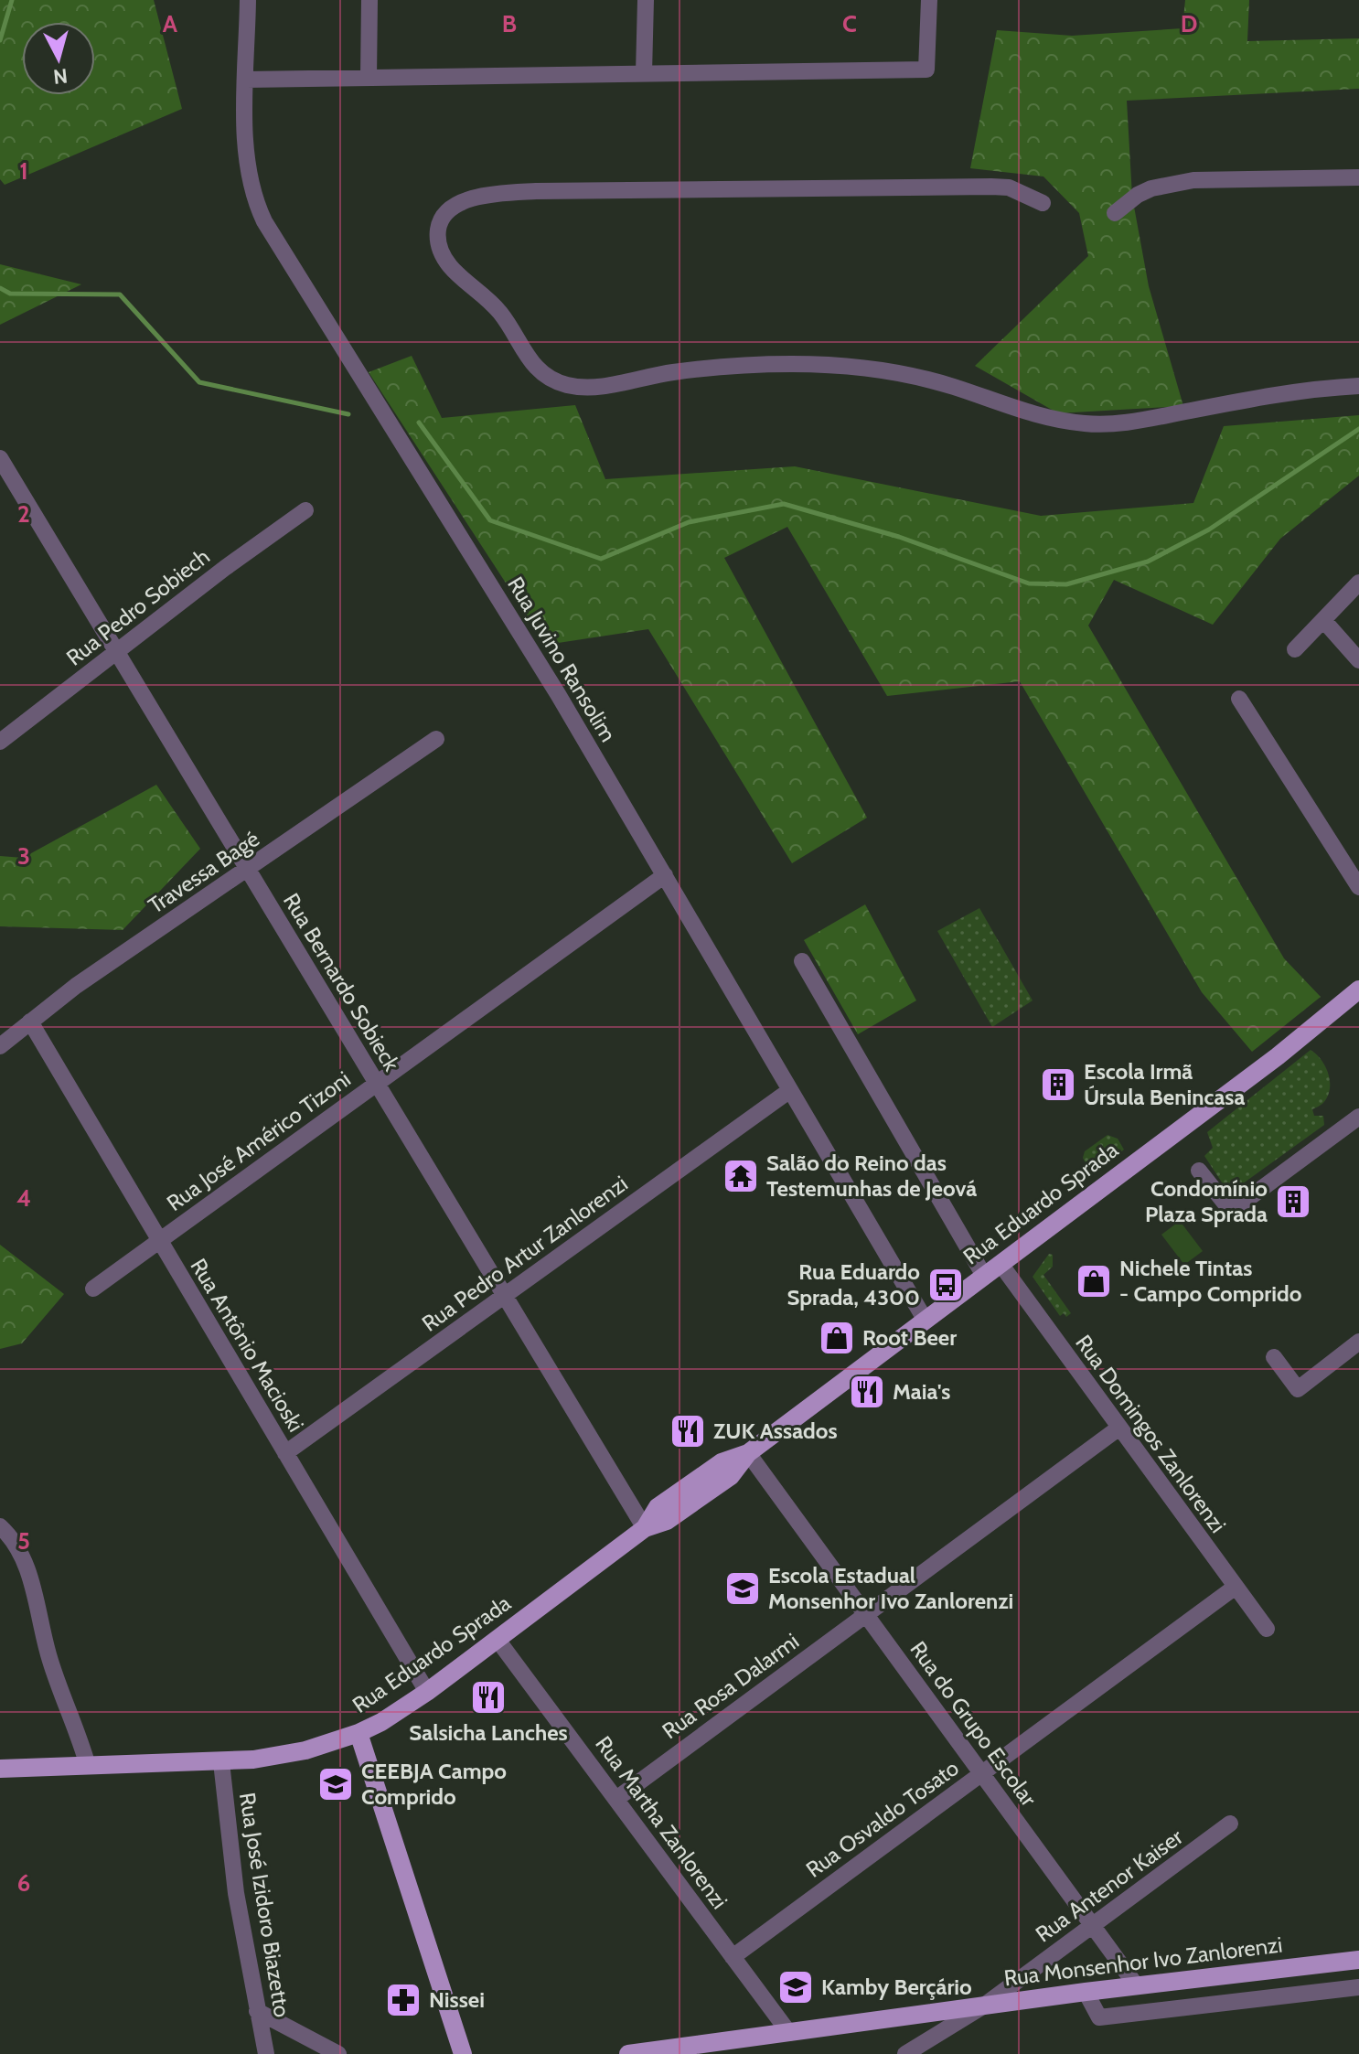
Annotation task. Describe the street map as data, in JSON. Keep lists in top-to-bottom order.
{
  "streets": {
    "main road": ["Rua Eduardo Sprada", "Rua Monsenhor Ivo Zanlorenzi"],
    "street": [
      "Rua Pedro Sobiech",
      "Rua Juvino Ransolim",
      "Travessa Bagé",
      "Rua Bernardo Sobieck",
      "Rua José Américo Tizoni",
      "Rua Pedro Artur Zanlorenzi",
      "Rua Antônio Macioski",
      "Rua Domingos Zanlorenzi",
      "Rua Rosa Dalarmi",
      "Rua do Grupo Escolar",
      "Rua Osvaldo Tosato",
      "Rua Martha Zanlorenzi",
      "Rua Antenor Kaiser",
      "Rua José Izidoro Biazetto"
    ]
  },
  "crossings": [
    ["Rua Pedro Sobiech", "Rua Bernardo Sobieck"],
    ["Rua Juvino Ransolim", "Rua José Américo Tizoni"],
    ["Rua Juvino Ransolim", "Rua Eduardo Sprada"],
    ["Rua Juvino Ransolim", "Rua Pedro Artur Zanlorenzi"],
    ["Travessa Bagé", "Rua Bernardo Sobieck"],
    ["Travessa Bagé", "Rua Antônio Macioski"],
    ["Rua Bernardo Sobieck", "Rua José Américo Tizoni"],
    ["Rua Bernardo Sobieck", "Rua Eduardo Sprada"],
    ["Rua Bernardo Sobieck", "Rua Pedro Artur Zanlorenzi"],
    ["Rua José Américo Tizoni", "Rua Antônio Macioski"],
    ["Rua Eduardo Sprada", "Rua Antônio Macioski"],
    ["Rua Eduardo Sprada", "Rua Domingos Zanlorenzi"],
    ["Rua Eduardo Sprada", "Rua do Grupo Escolar"],
    ["Rua Eduardo Sprada", "Rua Martha Zanlorenzi"],
    ["Rua Eduardo Sprada", "Rua José Izidoro Biazetto"],
    ["Rua Pedro Artur Zanlorenzi", "Rua Antônio Macioski"],
    ["Rua Domingos Zanlorenzi", "Rua Rosa Dalarmi"],
    ["Rua Domingos Zanlorenzi", "Rua Osvaldo Tosato"],
    ["Rua Rosa Dalarmi", "Rua do Grupo Escolar"],
    ["Rua Rosa Dalarmi", "Rua Martha Zanlorenzi"],
    ["Rua do Grupo Escolar", "Rua Osvaldo Tosato"],
    ["Rua do Grupo Escolar", "Rua Antenor Kaiser"],
    ["Rua do Grupo Escolar", "Rua Monsenhor Ivo Zanlorenzi"],
    ["Rua Osvaldo Tosato", "Rua Martha Zanlorenzi"],
    ["Rua Martha Zanlorenzi", "Rua Monsenhor Ivo Zanlorenzi"],
    ["Rua Antenor Kaiser", "Rua Monsenhor Ivo Zanlorenzi"]
  ],
  "places": {
    "building": ["Escola Irmã Úrsula Benincasa", "Condomínio Plaza Sprada"],
    "temple": ["Salão do Reino das Testemunhas de Jeová"],
    "shop": ["Nichele Tintas - Campo Comprido", "Root Beer"],
    "bus stop": ["Rua Eduardo Sprada, 4300"],
    "restaurant": ["Maia's", "ZUK Assados", "Salsicha Lanches"],
    "school or university": ["Escola Estadual Monsenhor Ivo Zanlorenzi", "CEEBJA Campo Comprido", "Kamby Berçário"],
    "pharmacy": ["Nissei"]
  },
  "north": "bottom",
  "grid": {
    "columns": [
      "A",
      "B",
      "C",
      "D"
    ],
    "rows": [
      "1",
      "2",
      "3",
      "4",
      "5",
      "6"
    ]
  }
}
